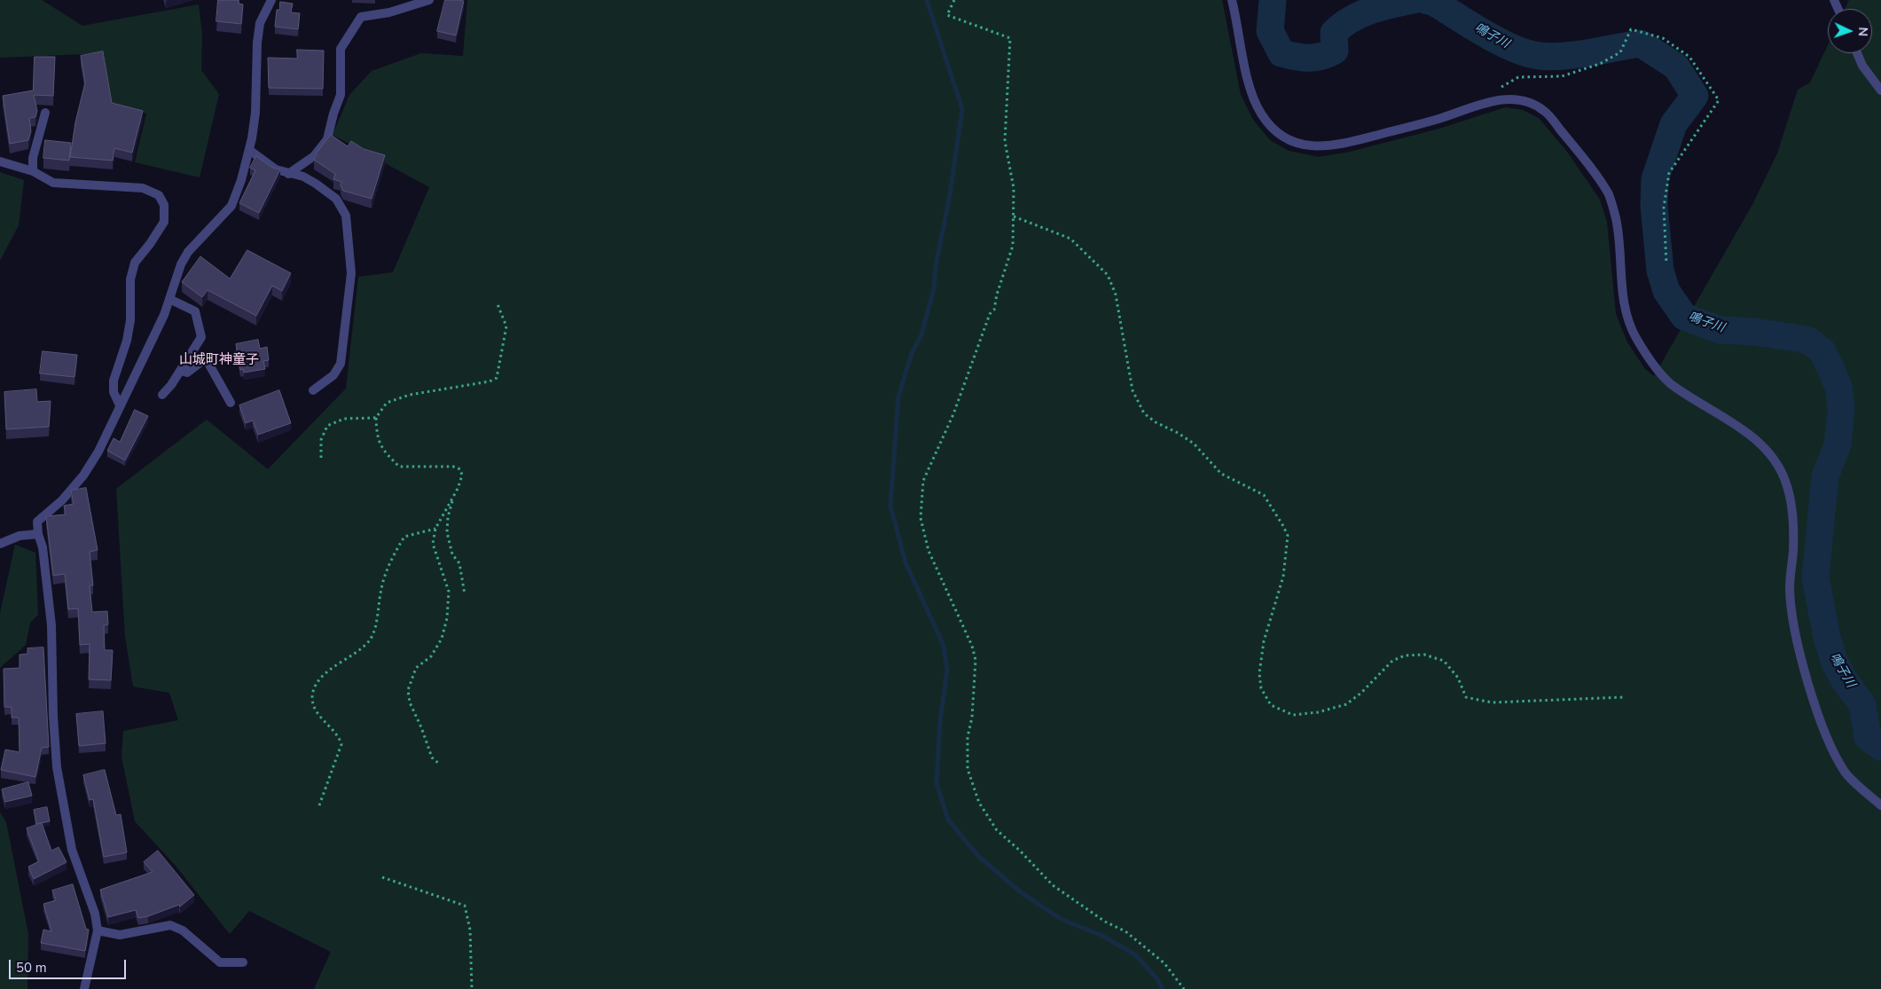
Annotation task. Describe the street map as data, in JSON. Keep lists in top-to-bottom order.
{
  "districts": ["山城町神童子"],
  "water": ["鳴子川"],
  "scale_bar": "50 m",
  "north": "right"
}
